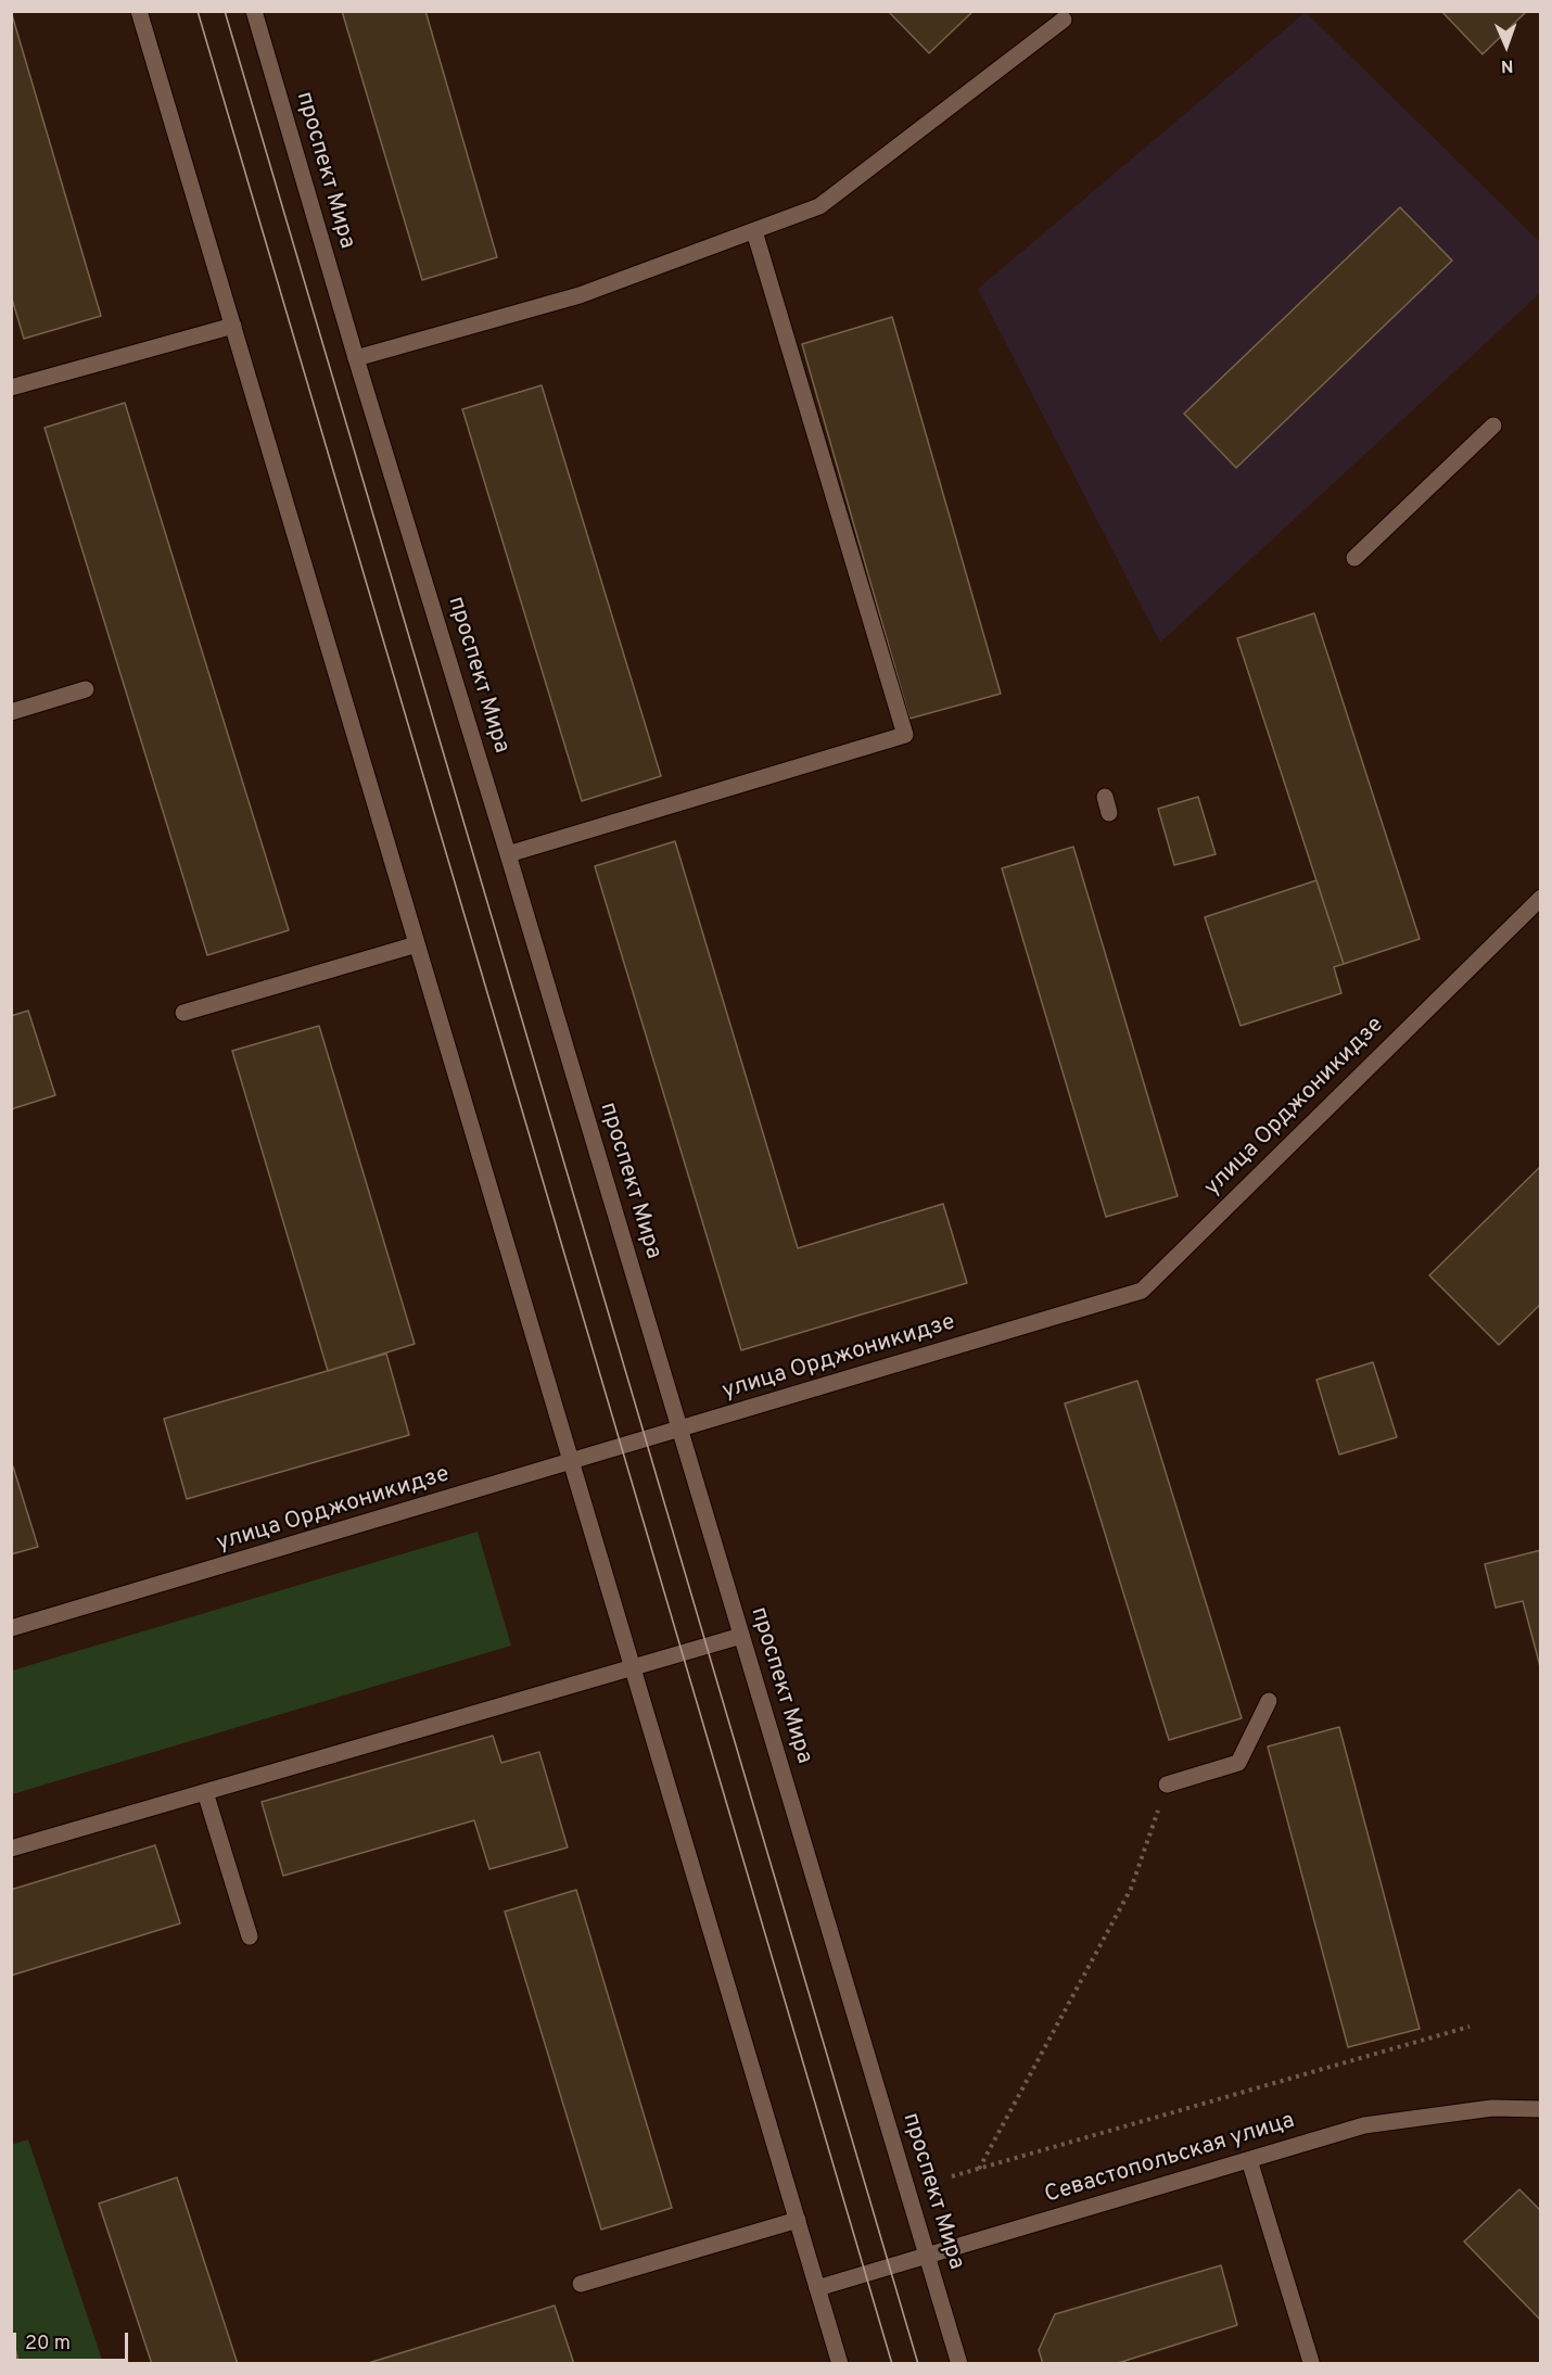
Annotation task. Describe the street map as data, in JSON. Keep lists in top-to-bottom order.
{
  "streets": {
    "main road": ["проспект Мира", "улица Орджоникидзе", "Севастопольская улица"]
  },
  "crossings": [
    ["проспект Мира", "улица Орджоникидзе"],
    ["проспект Мира", "Севастопольская улица"]
  ],
  "scale_bar": "20 m",
  "north": "bottom"
}
